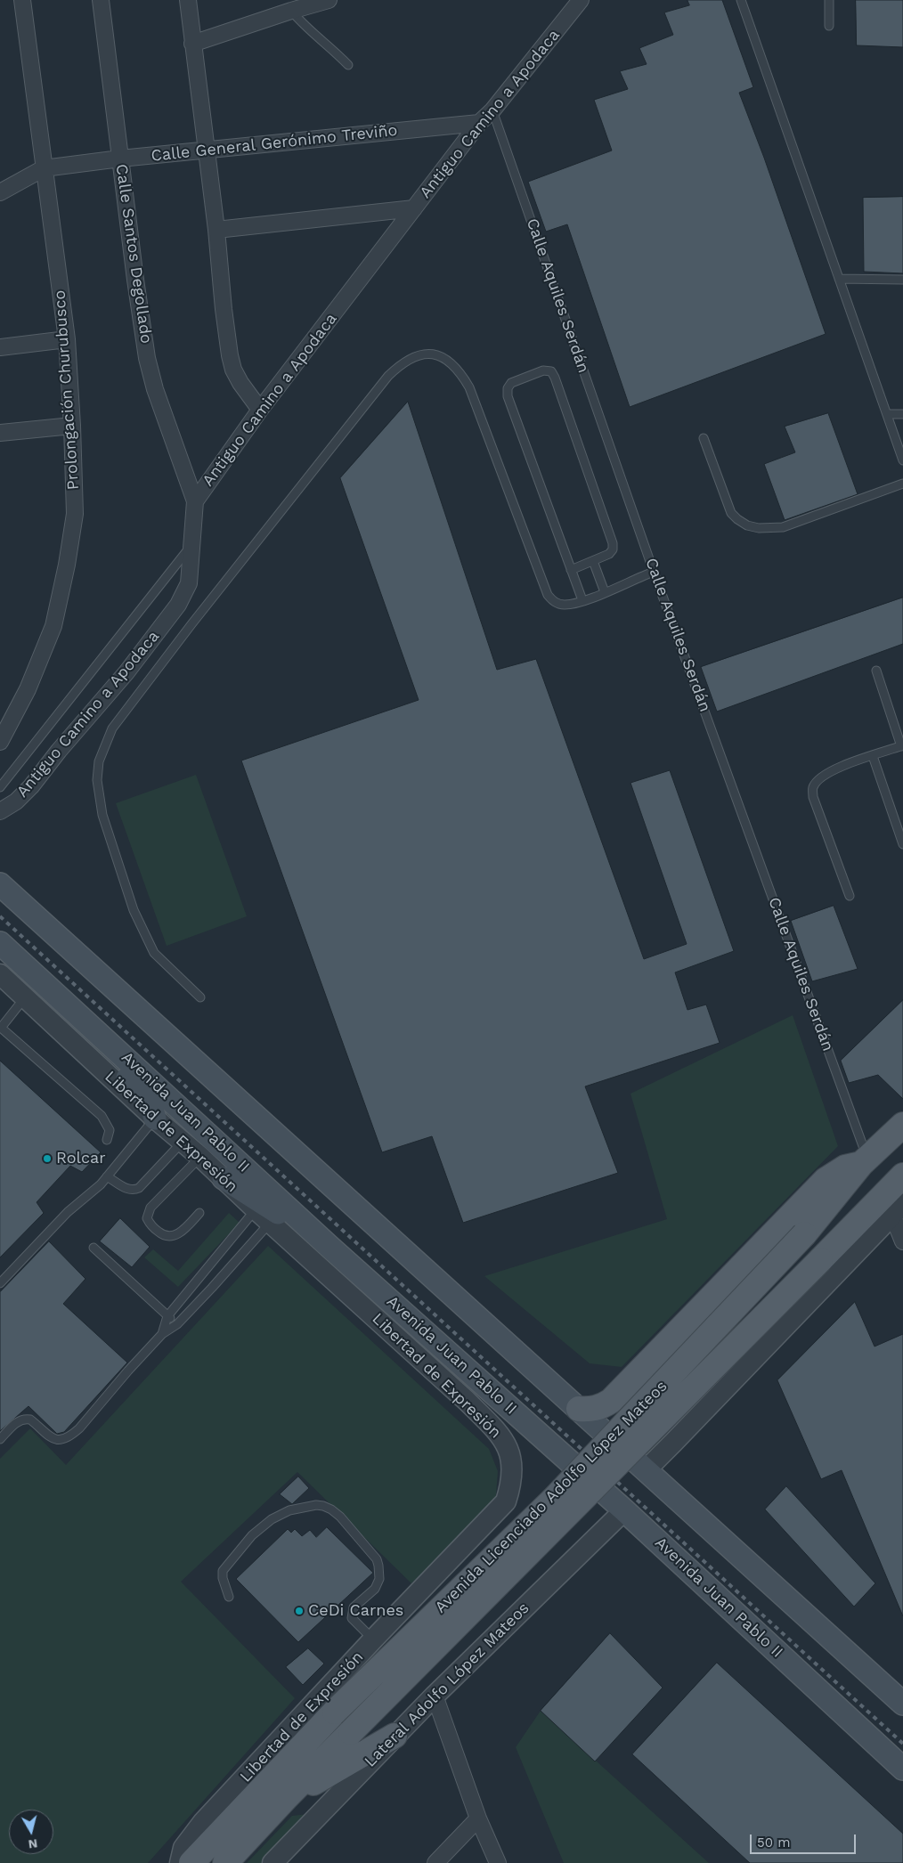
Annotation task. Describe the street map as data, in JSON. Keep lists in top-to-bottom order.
{
  "streets": {
    "main road": ["Avenida Juan Pablo II", "Avenida Licenciado Adolfo López Mateos"],
    "street": [
      "Antiguo Camino a Apodaca",
      "Calle General Gerónimo Treviño",
      "Calle Santos Degollado",
      "Prolongación Churubusco",
      "Libertad de Expresión",
      "Lateral Adolfo López Mateos"
    ],
    "lane": ["Calle Aquiles Serdán"]
  },
  "crossings": [
    ["Antiguo Camino a Apodaca", "Calle General Gerónimo Treviño"],
    ["Antiguo Camino a Apodaca", "Calle Santos Degollado"],
    ["Antiguo Camino a Apodaca", "Calle Aquiles Serdán"],
    ["Calle General Gerónimo Treviño", "Calle Santos Degollado"],
    ["Calle General Gerónimo Treviño", "Prolongación Churubusco"],
    ["Calle Aquiles Serdán", "Avenida Licenciado Adolfo López Mateos"],
    ["Avenida Juan Pablo II", "Lateral Adolfo López Mateos"]
  ],
  "places": ["Rolcar", "CeDi Carnes"],
  "scale_bar": "50 m",
  "north": "bottom"
}
